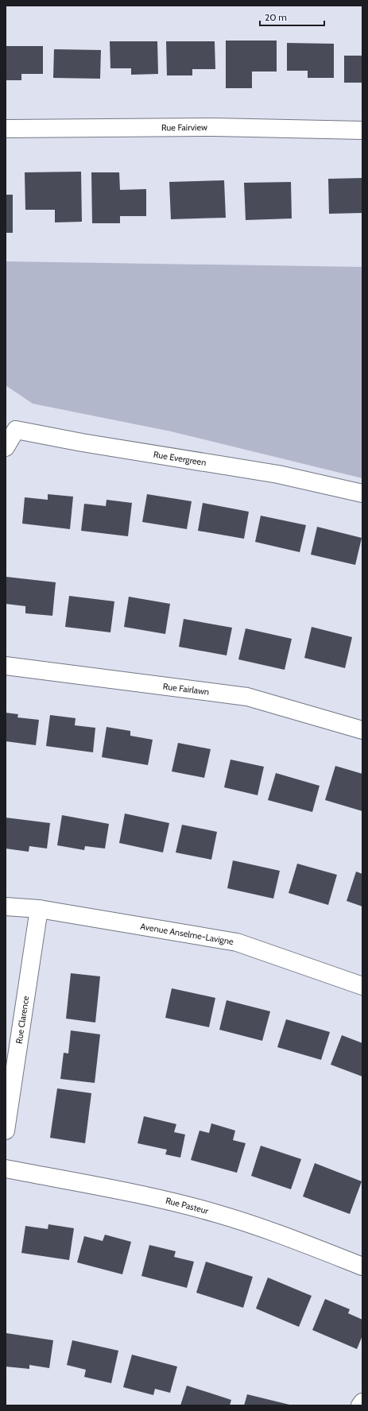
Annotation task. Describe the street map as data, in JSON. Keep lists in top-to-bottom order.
{
  "streets": {
    "street": [
      "Rue Fairview",
      "Rue Evergreen",
      "Rue Fairlawn",
      "Avenue Anselme-Lavigne",
      "Rue Clarence",
      "Rue Pasteur"
    ]
  },
  "crossings": [
    ["Avenue Anselme-Lavigne", "Rue Clarence"]
  ],
  "scale_bar": "20 m"
}
